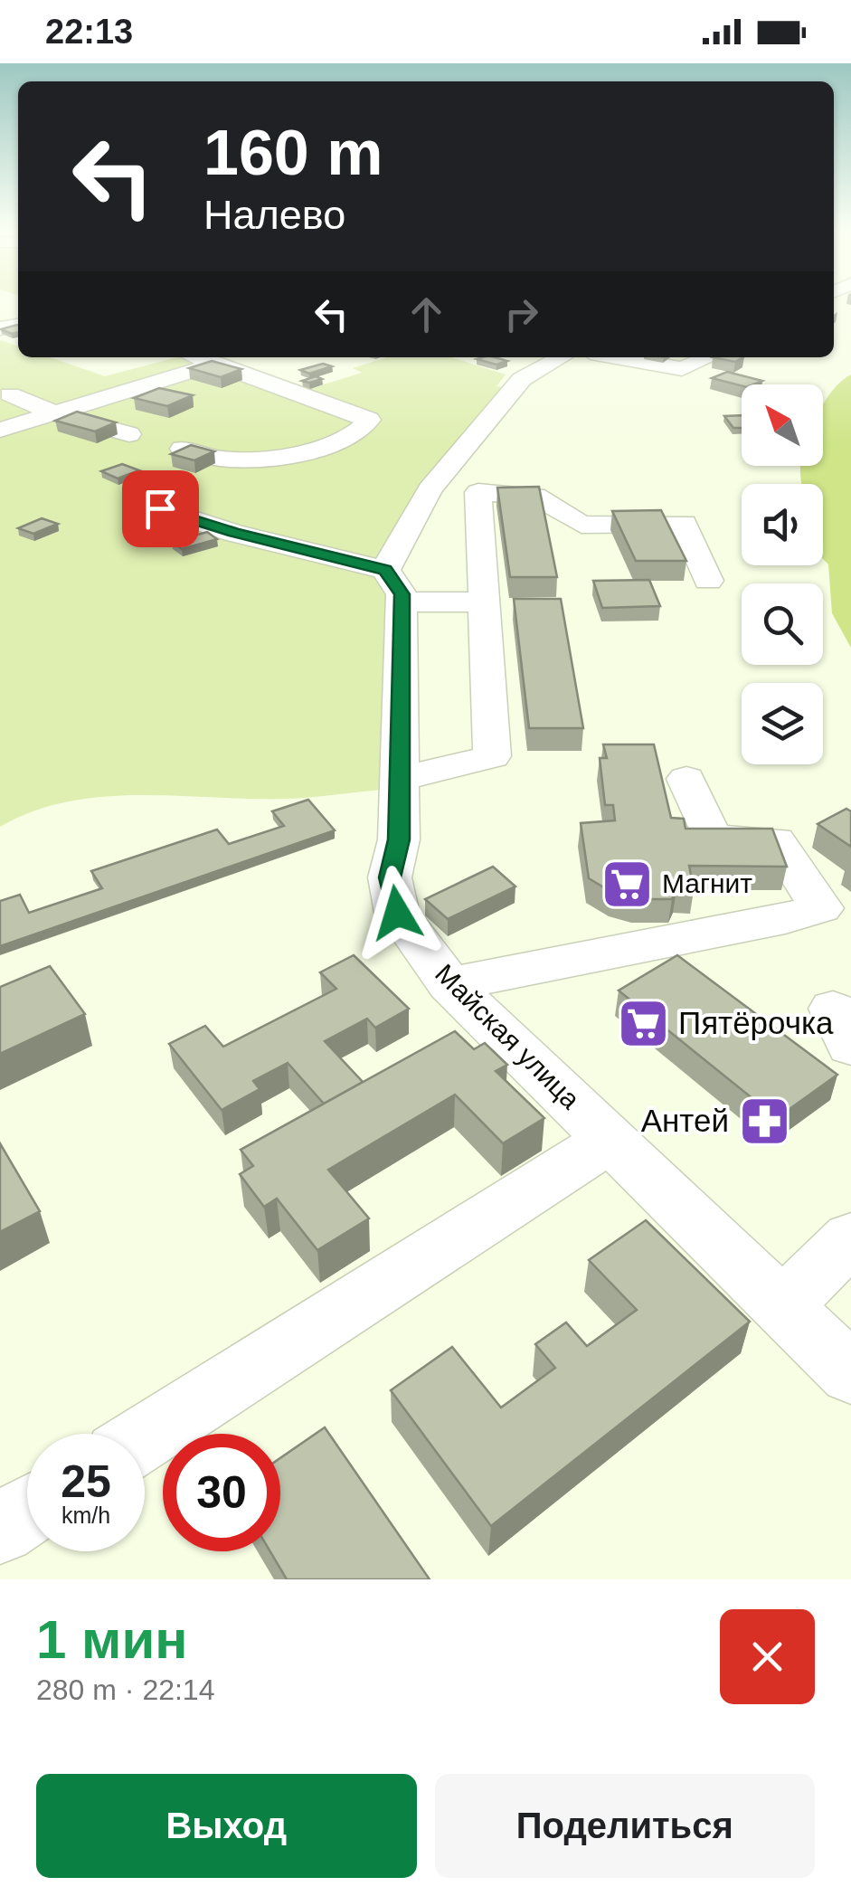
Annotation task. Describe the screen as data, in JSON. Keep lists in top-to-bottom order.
{
  "streets": {
    "street": ["Майская улица"]
  },
  "places": {
    "supermarket": ["Магнит", "Пятёрочка"],
    "pharmacy": ["Антей"]
  },
  "north": "top left",
  "page": {
    "status": "22:13",
    "turn": ["160 m", "Налево"],
    "speed": "25 km/h",
    "limit": "30",
    "heading": ["1 мин", "280 m · 22:14"],
    "buttons": ["Выход", "Поделиться"]
  }
}
